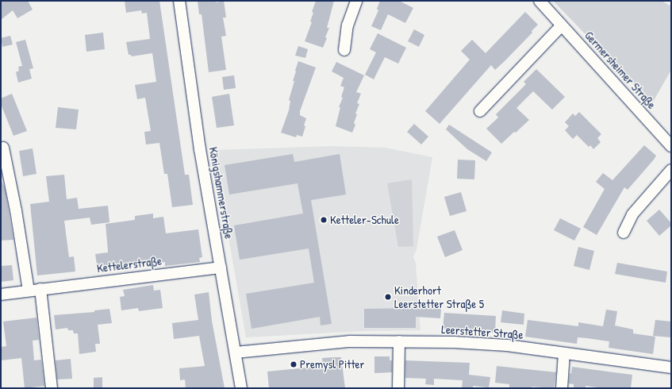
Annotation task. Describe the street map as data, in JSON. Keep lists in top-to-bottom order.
{
  "streets": {
    "street": [
      "Germersheimer Straße",
      "Königshammerstraße",
      "Kettelerstraße",
      "Leerstetter Straße"
    ]
  },
  "crossings": [
    ["Königshammerstraße", "Kettelerstraße"],
    ["Königshammerstraße", "Leerstetter Straße"]
  ],
  "places": ["Ketteler-Schule", "Kinderhort Leerstetter Straße 5", "Premysl Pitter"]
}
